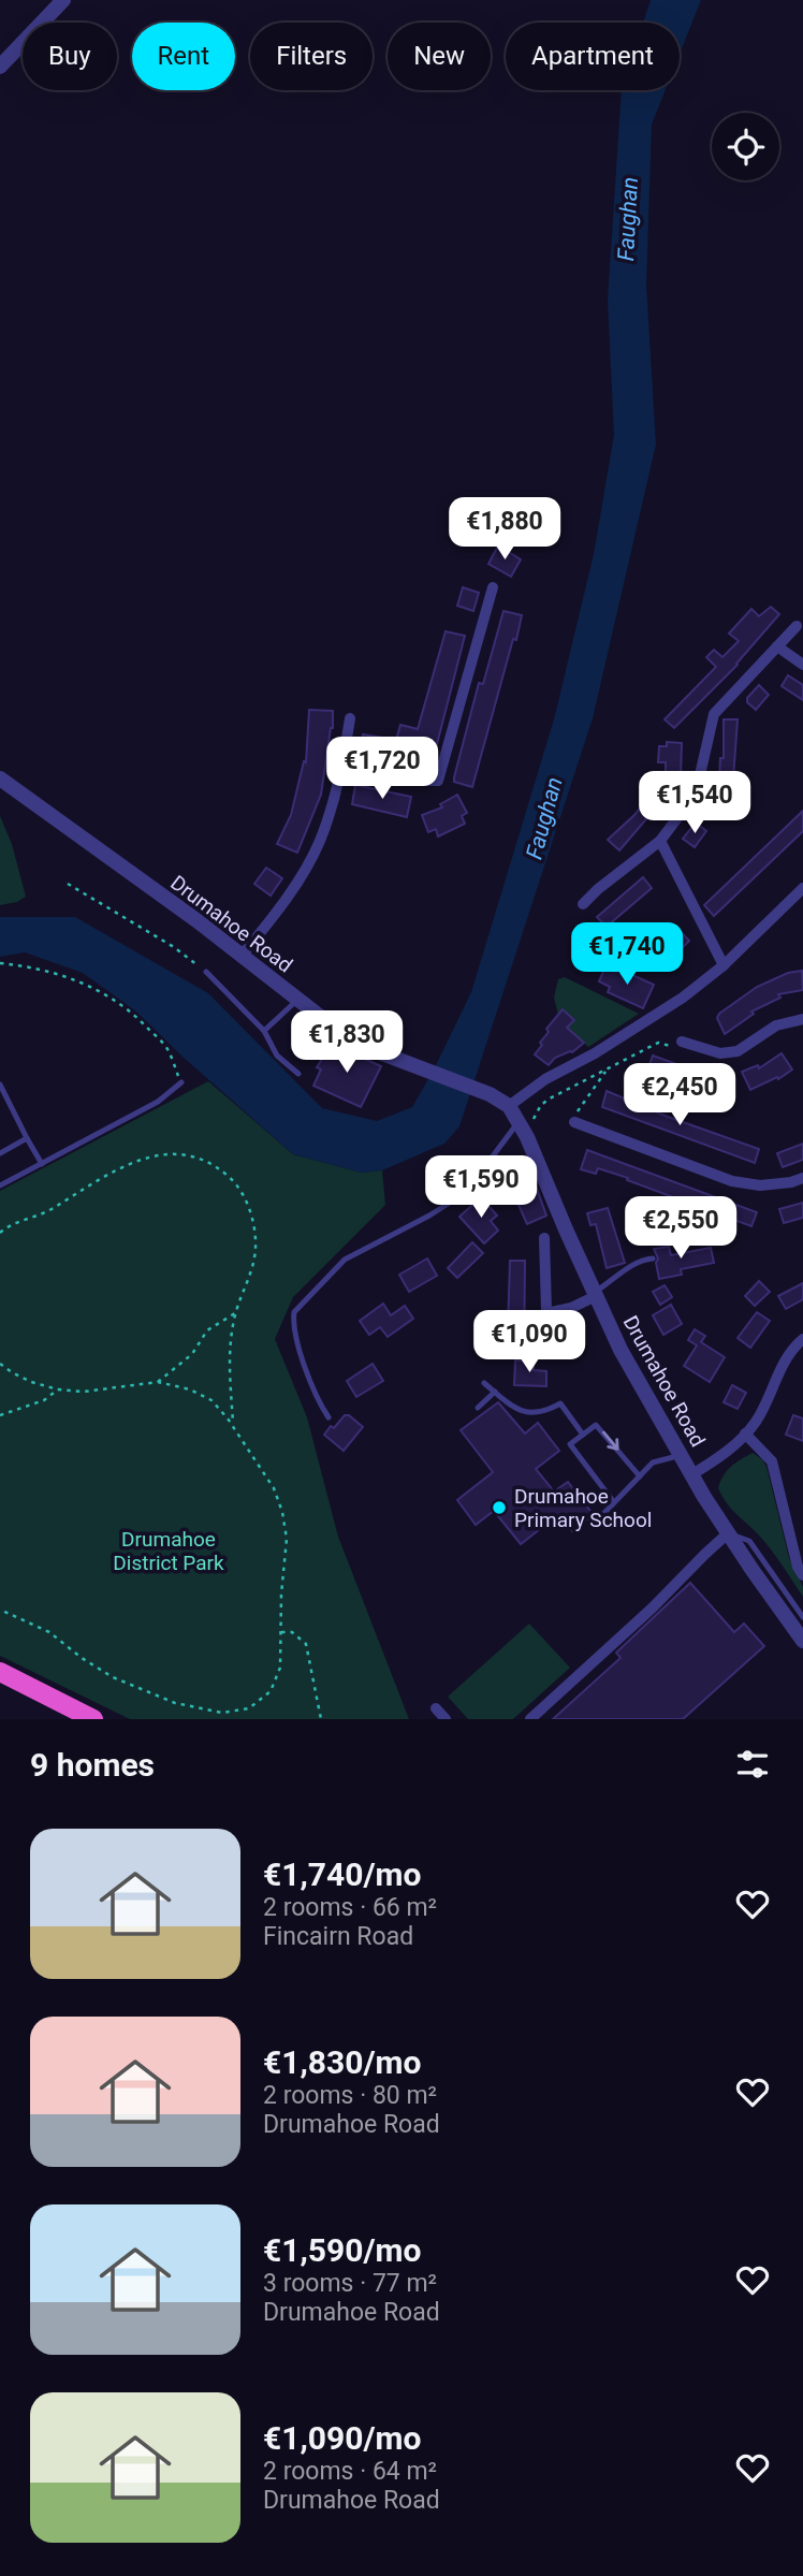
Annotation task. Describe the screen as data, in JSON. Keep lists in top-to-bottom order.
{
  "streets": {
    "street": ["Drumahoe Road"]
  },
  "water": ["Faughan"],
  "parks": ["Drumahoe District Park"],
  "places": ["Drumahoe Primary School"],
  "page": {
    "chip": [
      "Buy",
      "Rent",
      "Filters",
      "New",
      "Apartment"
    ],
    "price": [
      "€1,880",
      "€1,720",
      "€1,540",
      "€1,740",
      "€1,830",
      "€2,450",
      "€1,590",
      "€2,550",
      "€1,090"
    ],
    "heading": "9 homes",
    "list": [
      {
        "name": "€1,740/mo",
        "note": "2 rooms · 66 m² · Fincairn Road"
      },
      {
        "name": "€1,830/mo",
        "note": "2 rooms · 80 m² · Drumahoe Road"
      },
      {
        "name": "€1,590/mo",
        "note": "3 rooms · 77 m² · Drumahoe Road"
      },
      {
        "name": "€1,090/mo",
        "note": "2 rooms · 64 m² · Drumahoe Road"
      }
    ]
  }
}
